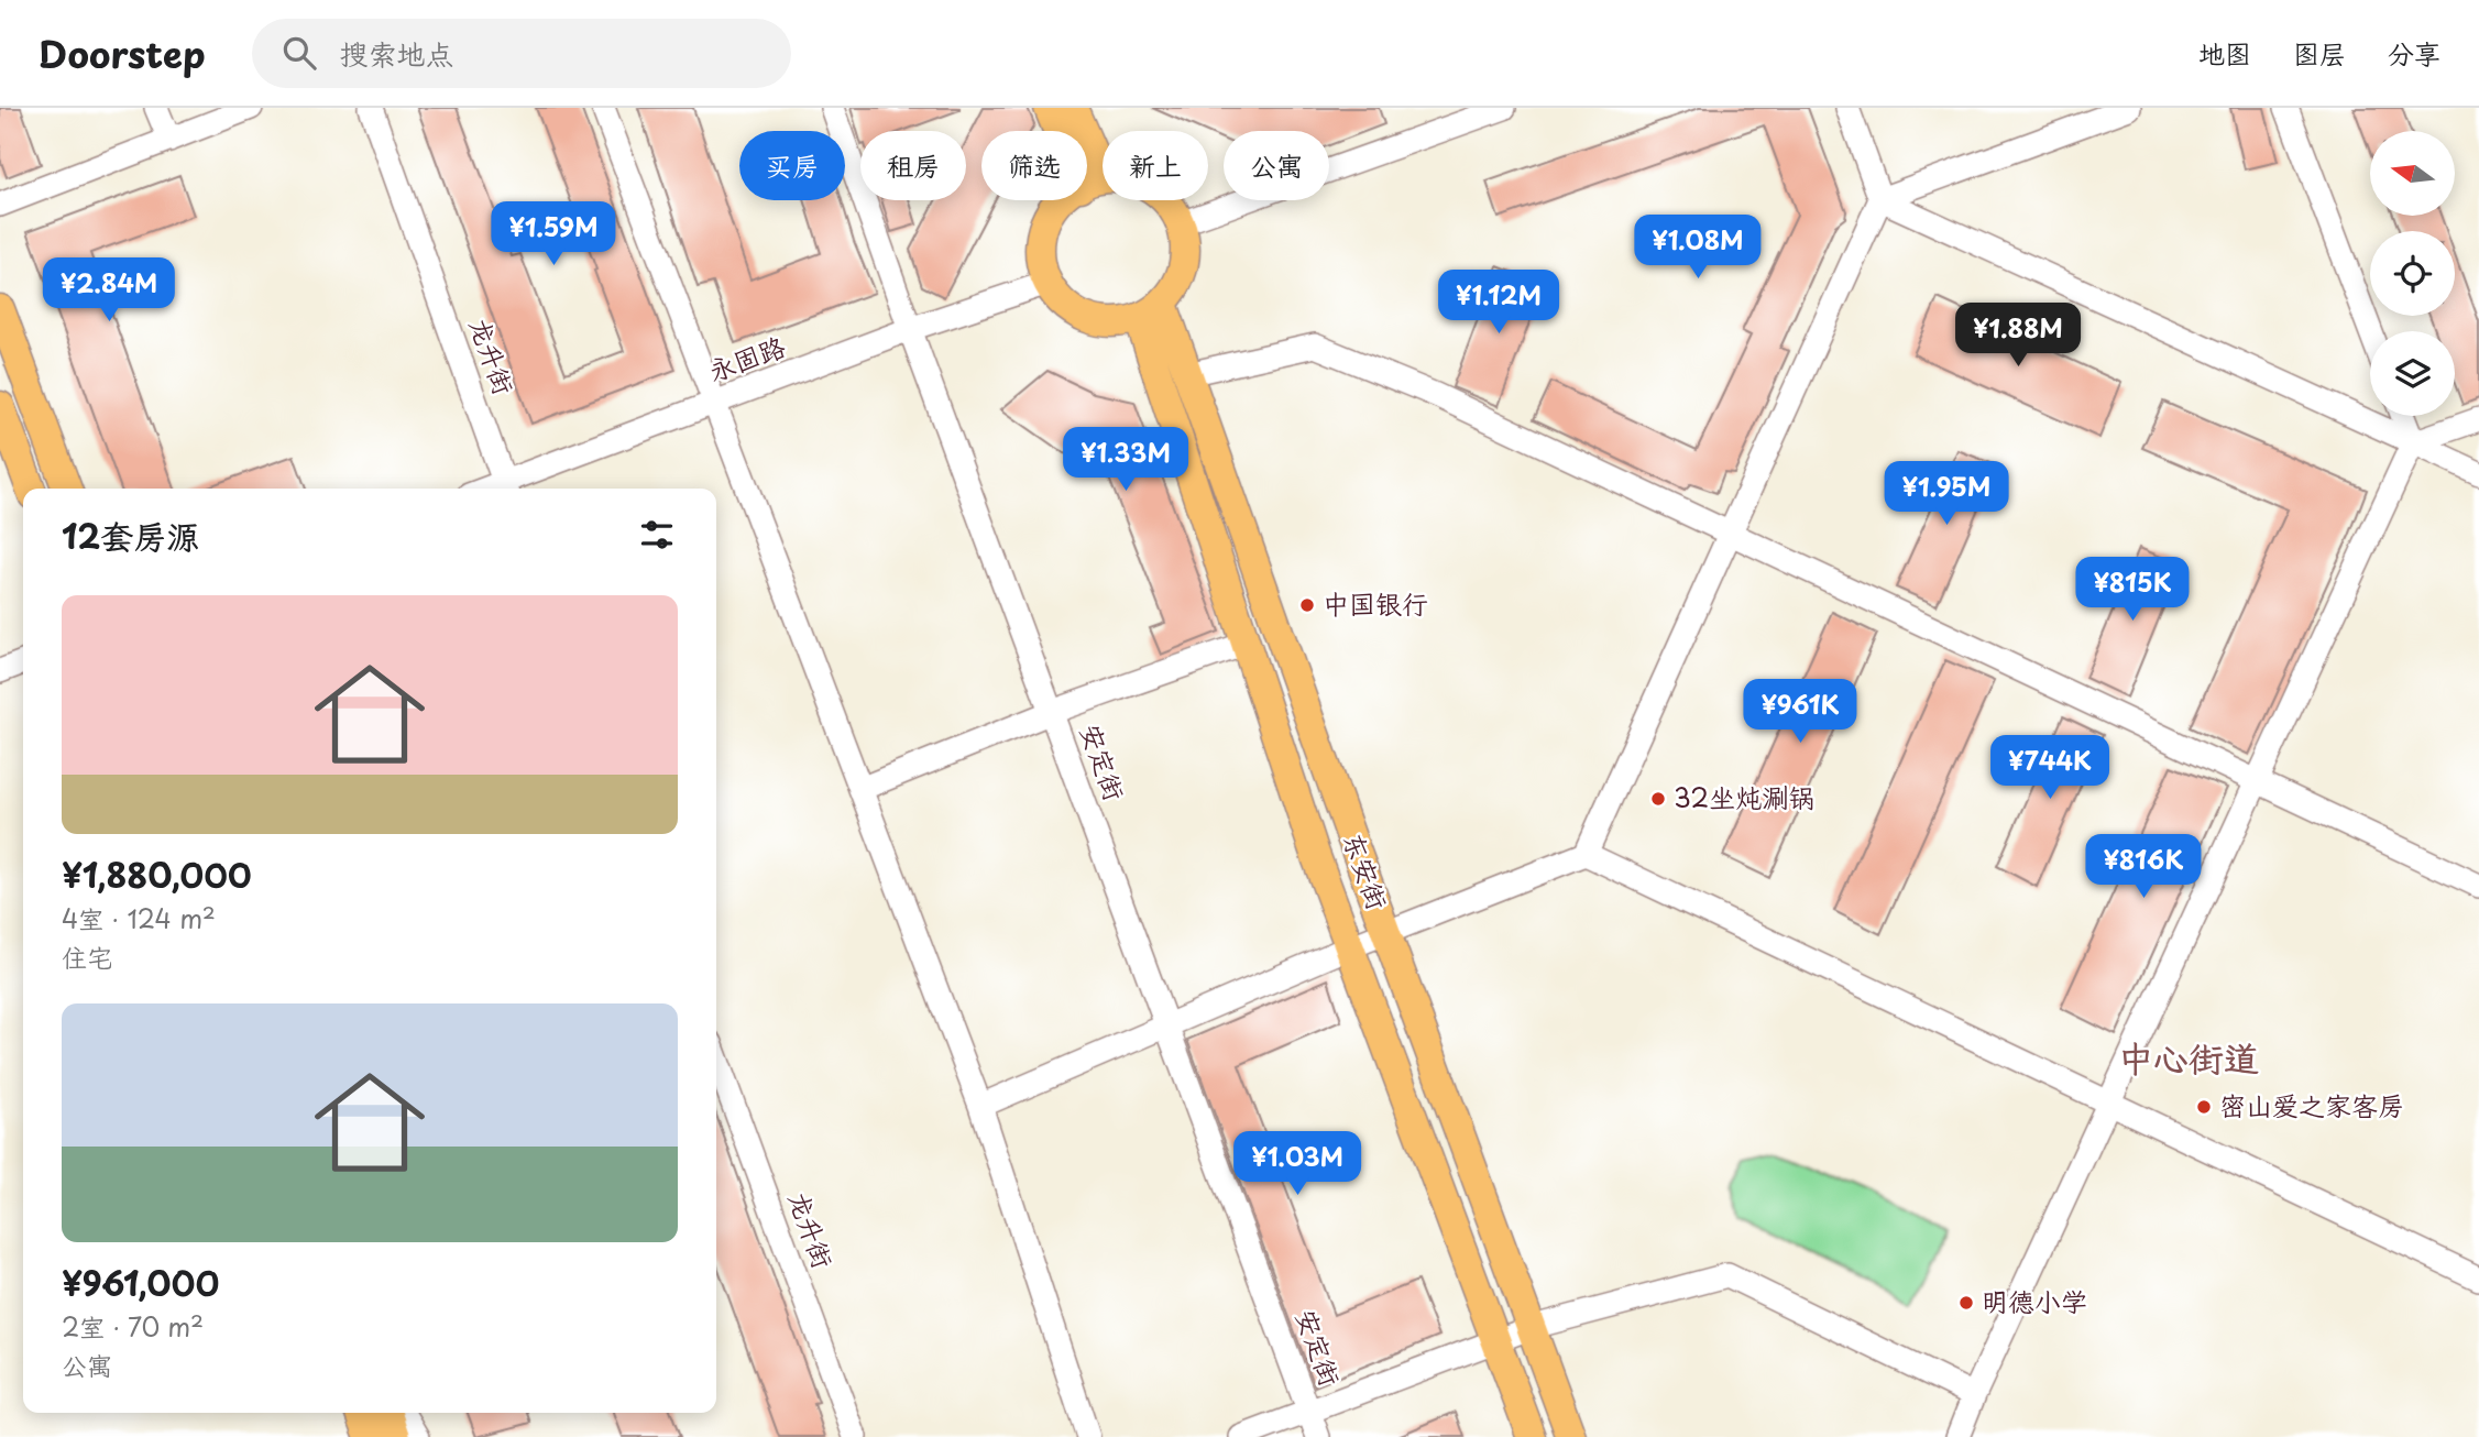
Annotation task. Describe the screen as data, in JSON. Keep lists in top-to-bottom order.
{
  "streets": {
    "main road": ["东安街"],
    "street": ["龙升街", "永固路", "安定街"]
  },
  "crossings": [
    ["龙升街", "永固路"],
    ["永固路", "安定街"],
    ["永固路", "东安街"]
  ],
  "districts": ["中心街道"],
  "places": [
    "中国银行",
    "32坐炖涮锅",
    "密山爱之家客房",
    "明德小学"
  ],
  "north": "left",
  "page": {
    "header": "Doorstep",
    "search": "搜索地点",
    "nav": ["地图", "图层", "分享"],
    "chip": [
      "买房",
      "租房",
      "筛选",
      "新上",
      "公寓"
    ],
    "price": [
      "¥1.59M",
      "¥1.08M",
      "¥2.84M",
      "¥1.12M",
      "¥1.88M",
      "¥1.33M",
      "¥1.95M",
      "¥815K",
      "¥961K",
      "¥744K",
      "¥816K",
      "¥1.03M"
    ],
    "heading": "12套房源",
    "list": [
      {
        "name": "¥1,880,000",
        "note": "4室 · 124 m² · 住宅"
      },
      {
        "name": "¥961,000",
        "note": "2室 · 70 m² · 公寓"
      }
    ]
  }
}
